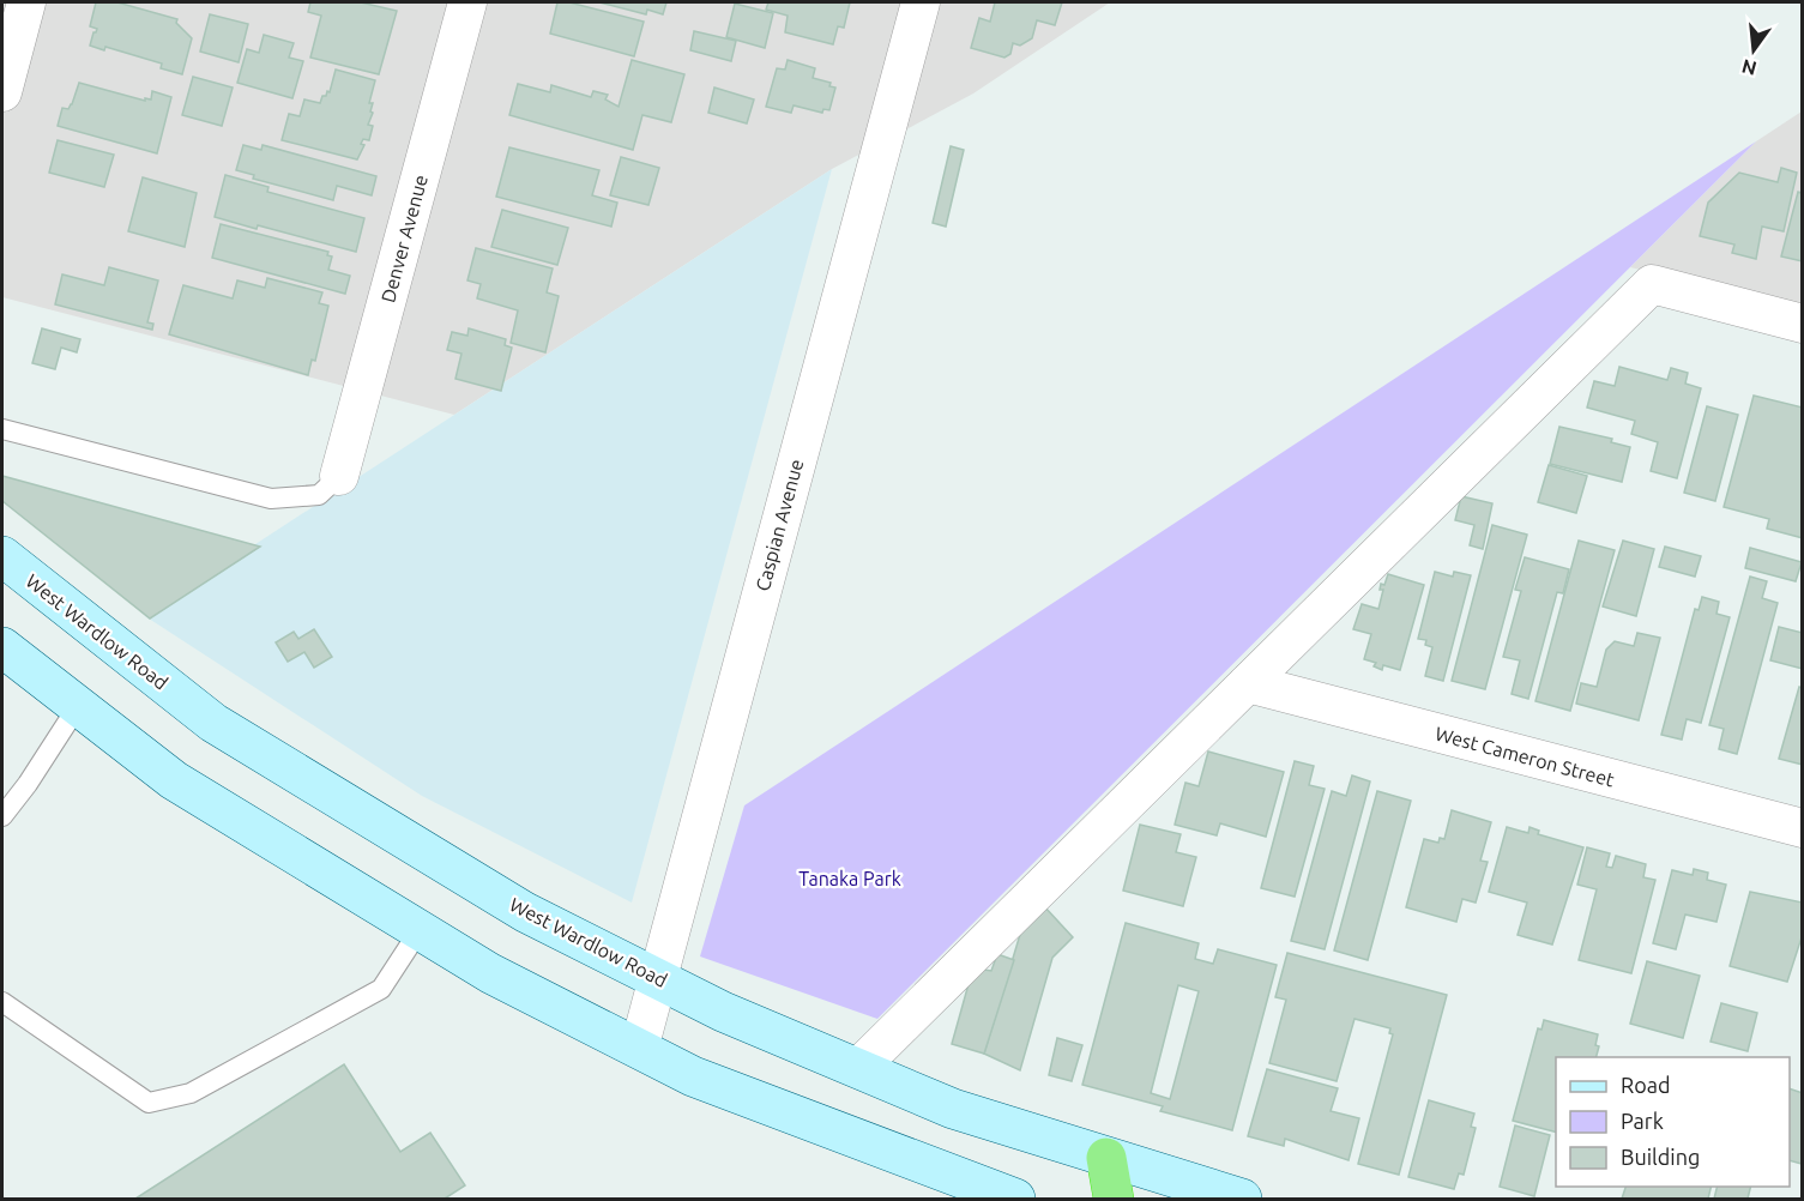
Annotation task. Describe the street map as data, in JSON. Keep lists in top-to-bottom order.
{
  "streets": {
    "main road": ["West Wardlow Road"],
    "street": ["Denver Avenue", "Caspian Avenue", "West Cameron Street"]
  },
  "crossings": [
    ["Caspian Avenue", "West Wardlow Road"]
  ],
  "parks": ["Tanaka Park"],
  "legend": ["Road", "Park", "Building"],
  "north": "bottom"
}
